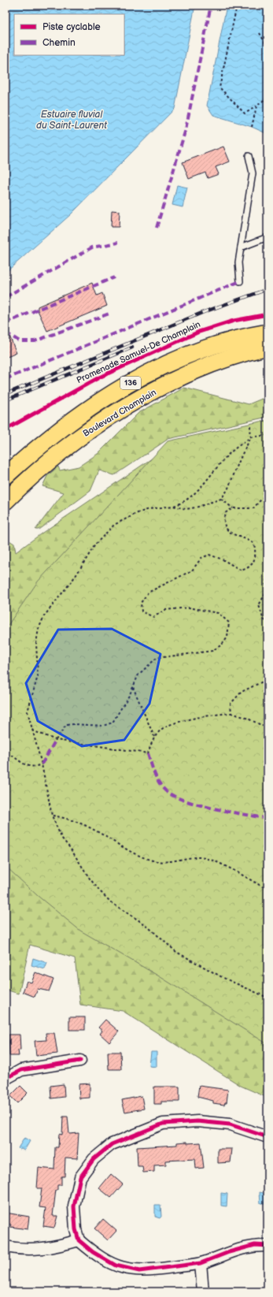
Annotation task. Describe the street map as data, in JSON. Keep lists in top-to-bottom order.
{
  "streets": {
    "main road": ["136", "Boulevard Champlain"],
    "cycle path": ["Promenade Samuel-De Champlain"]
  },
  "water": ["Estuaire fluvial du Saint-Laurent"],
  "legend": ["Piste cyclable", "Chemin"]
}
